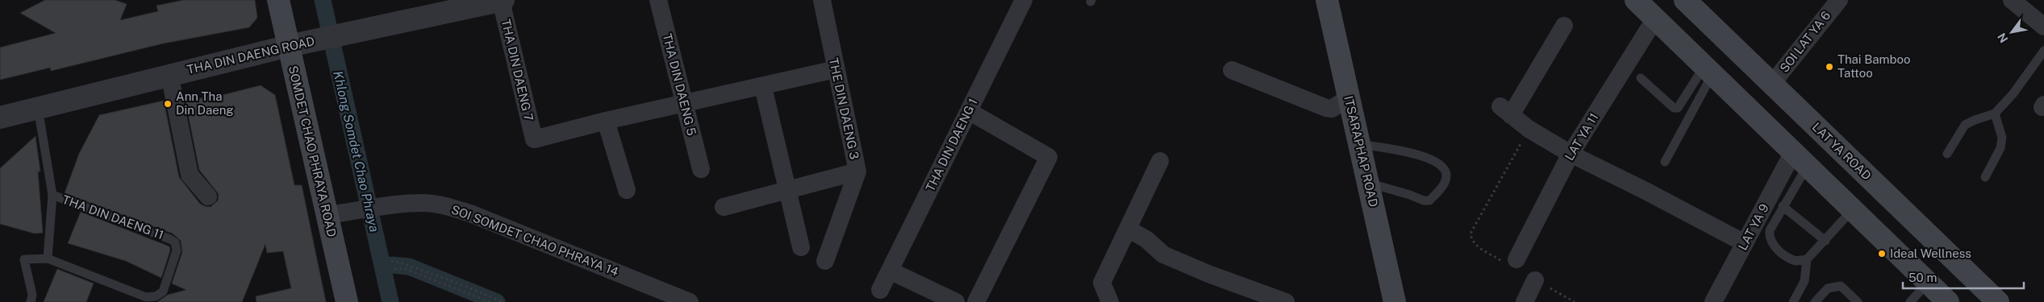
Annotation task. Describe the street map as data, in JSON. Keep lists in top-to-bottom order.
{
  "streets": {
    "main road": ["SOMDET CHAO PHRAYA ROAD", "ITSARAPHAP ROAD", "LAT YA ROAD"],
    "street": [
      "SOI LAT YA 6",
      "THA DIN DAENG ROAD",
      "THA DIN DAENG 7",
      "THA DIN DAENG 5",
      "THE DIN DAENG 3",
      "LAT YA 11",
      "THA DIN DAENG 1",
      "LAT YA 9",
      "SOI SOMDET CHAO PHRAYA 14"
    ],
    "lane": ["THA DIN DAENG 11"]
  },
  "crossings": [
    ["SOI LAT YA 6", "LAT YA ROAD"],
    ["THA DIN DAENG ROAD", "THA DIN DAENG 7"],
    ["THA DIN DAENG ROAD", "SOMDET CHAO PHRAYA ROAD"],
    ["THA DIN DAENG ROAD", "THA DIN DAENG 11"],
    ["SOMDET CHAO PHRAYA ROAD", "SOI SOMDET CHAO PHRAYA 14"]
  ],
  "water": ["Khlong Somdet Chao Phraya"],
  "places": ["Thai Bamboo Tattoo", "Ann Tha Din Daeng", "Ideal Wellness"],
  "scale_bar": "50 m",
  "north": "bottom left"
}
